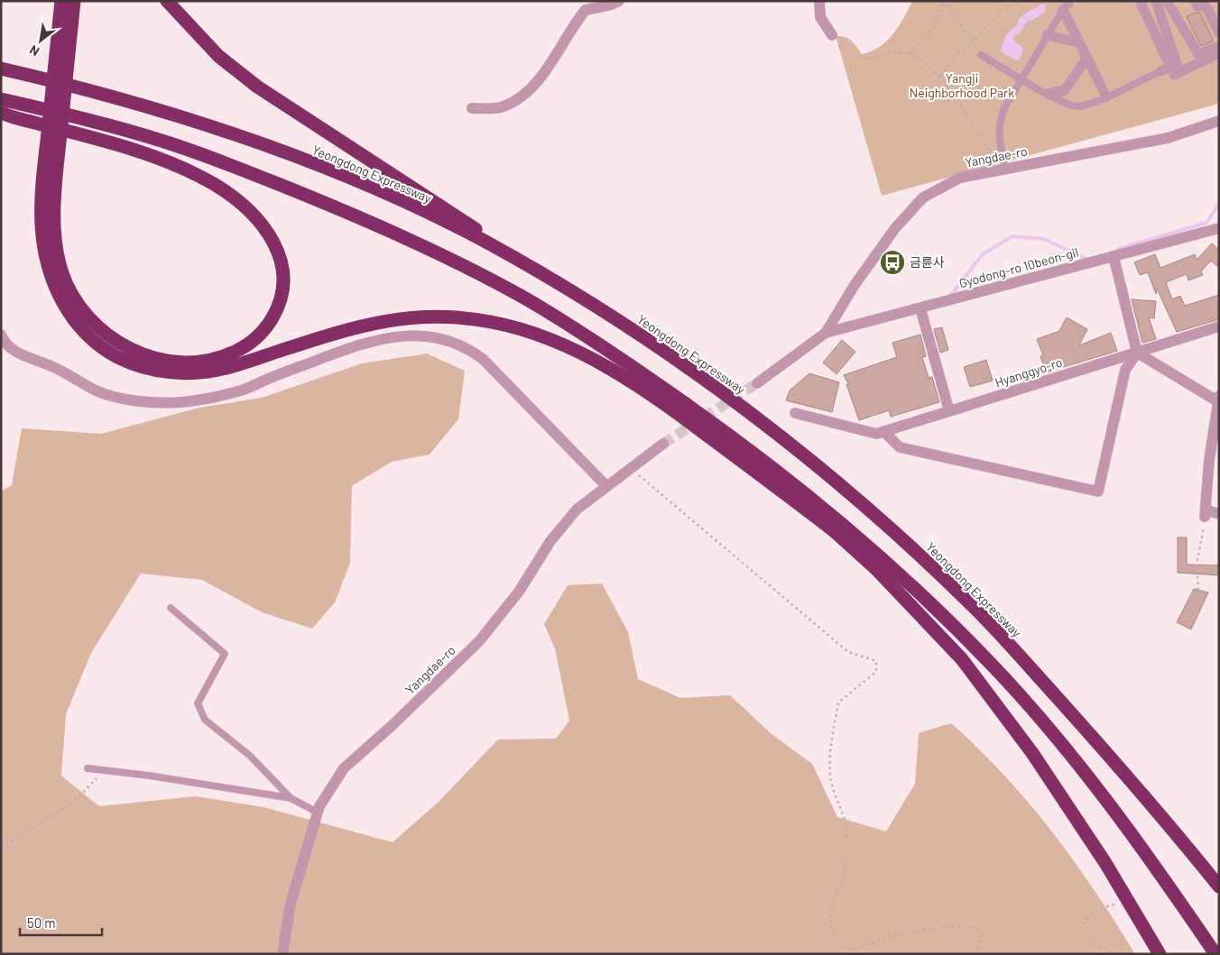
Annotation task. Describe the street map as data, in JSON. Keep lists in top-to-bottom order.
{
  "streets": {
    "highway": ["Yeongdong Expressway"],
    "street": ["Yangdae-ro", "Gyodong-ro 10beon-gil", "Hyanggyo-ro"]
  },
  "crossings": [
    ["Yangdae-ro", "Gyodong-ro 10beon-gil"]
  ],
  "parks": ["Yangji Neighborhood Park"],
  "places": {
    "bus stop": ["금륜사"]
  },
  "scale_bar": "50 m",
  "north": "bottom left"
}
